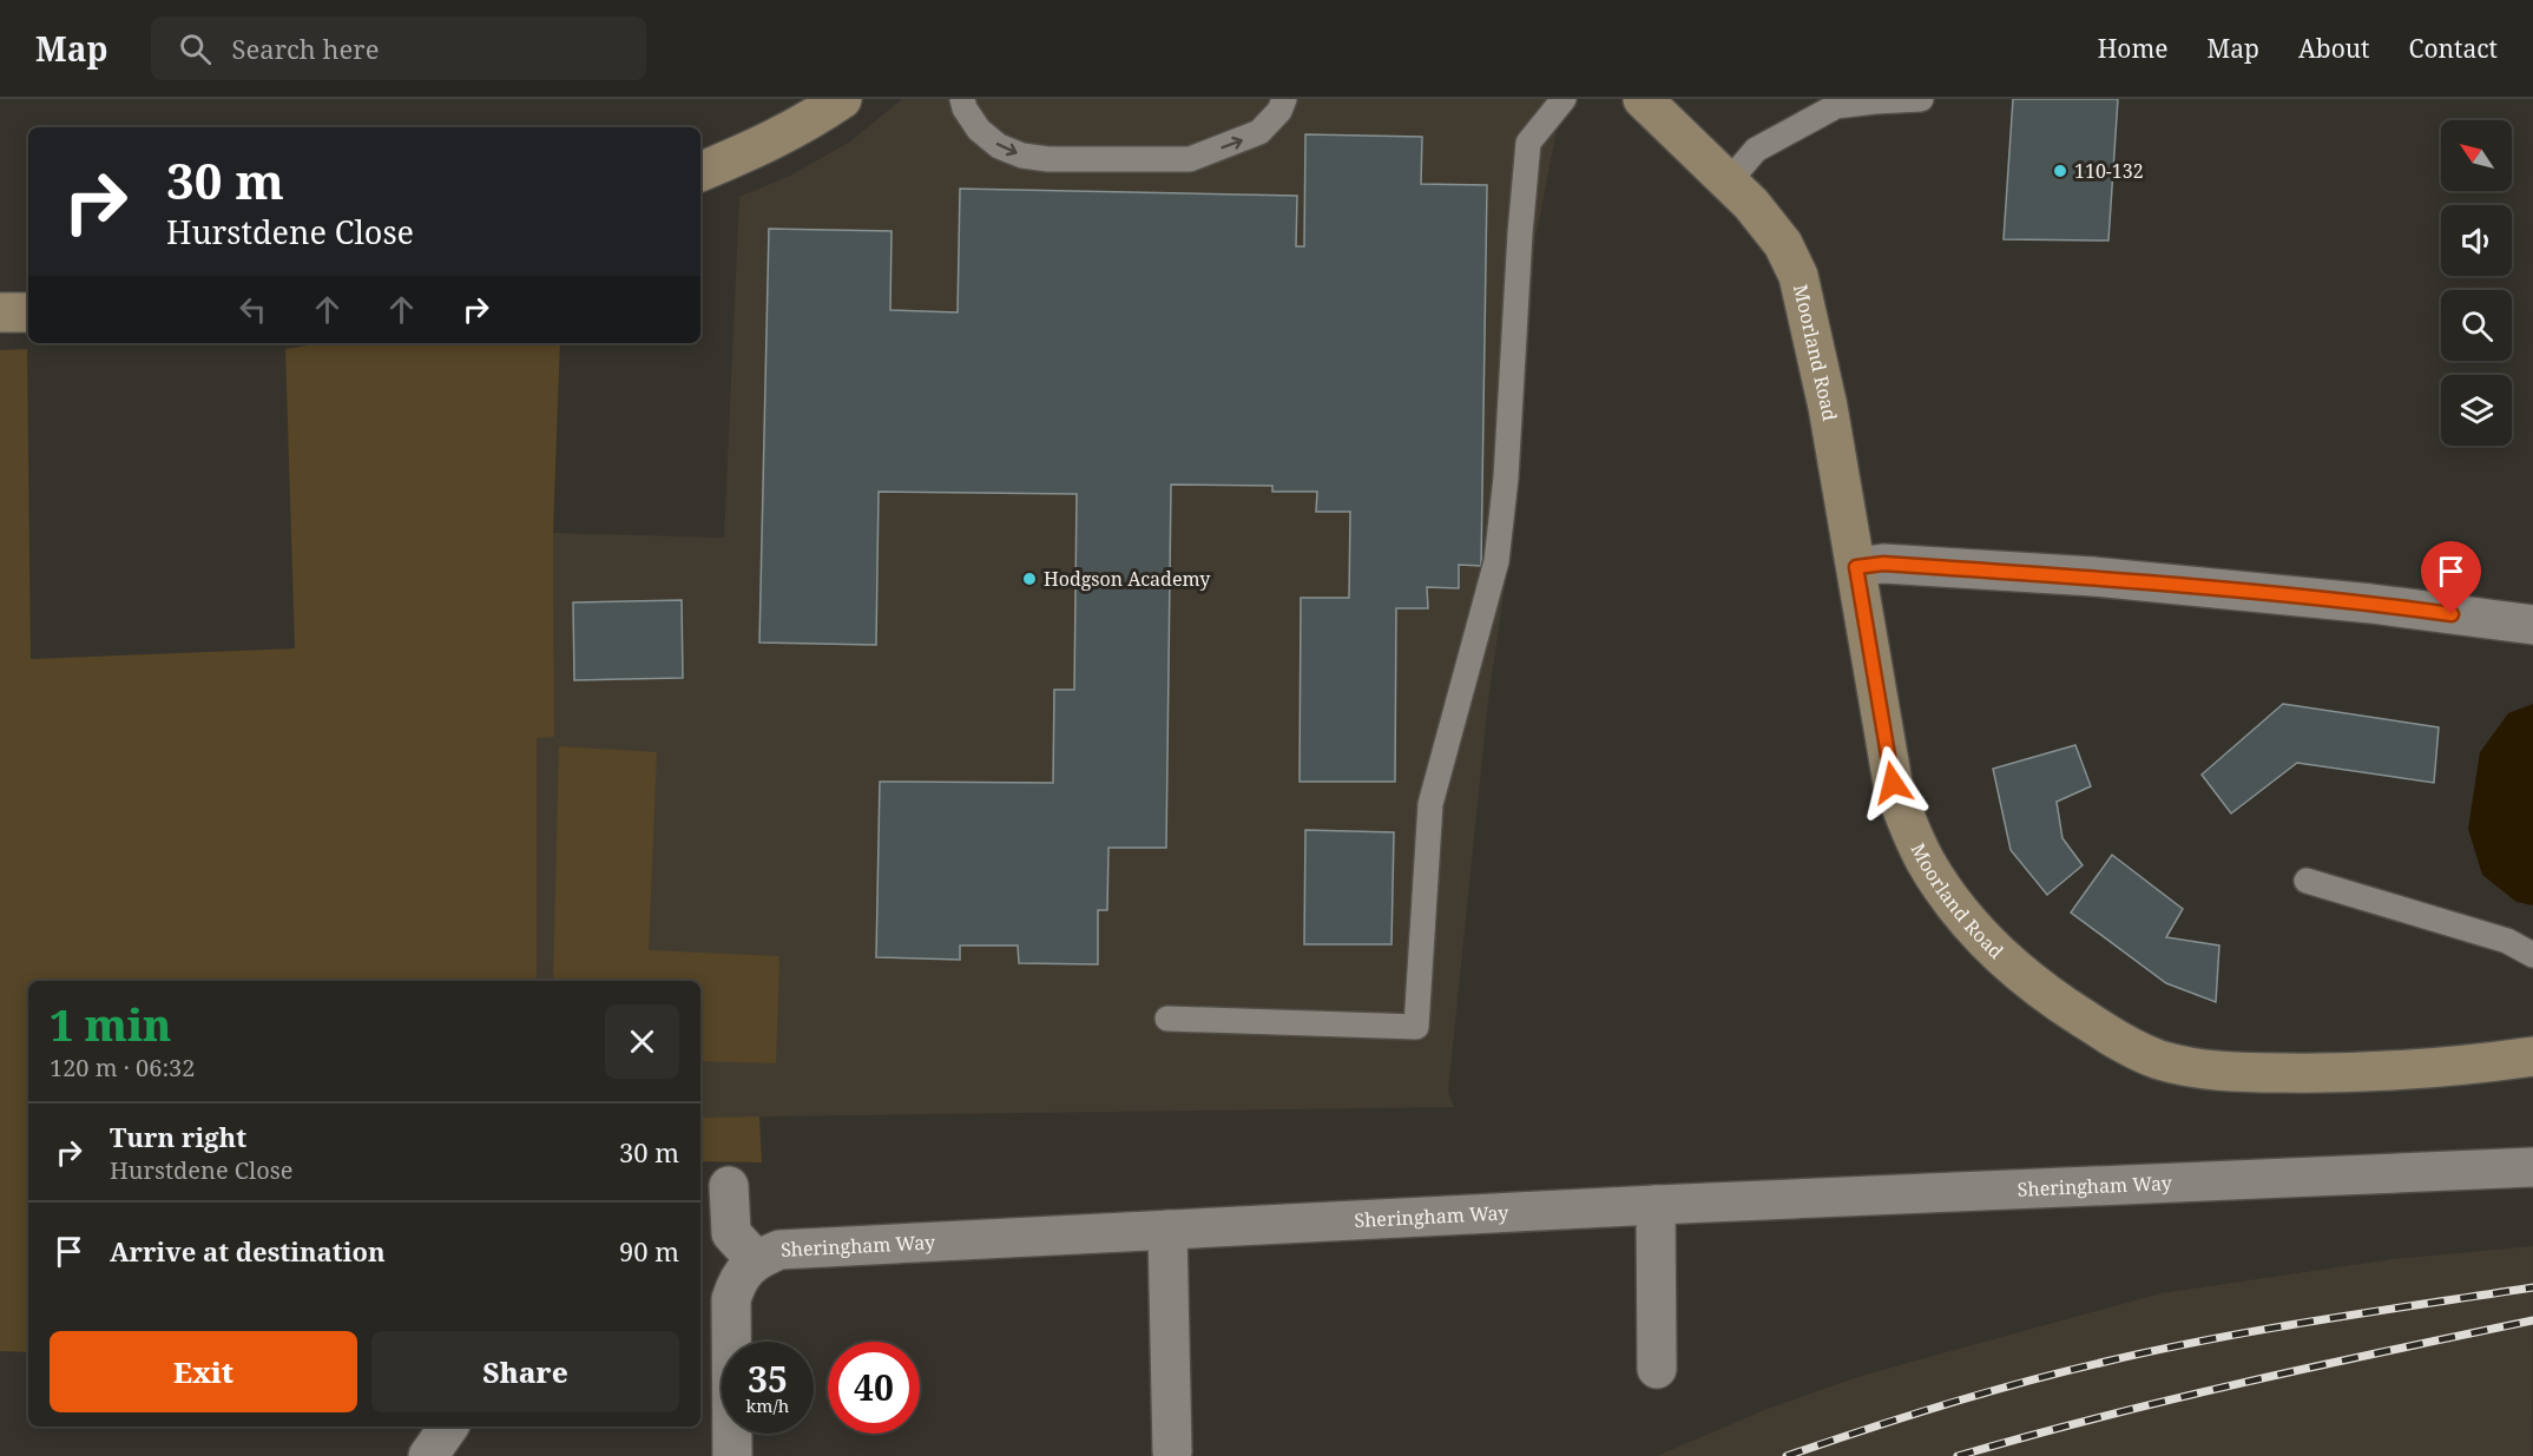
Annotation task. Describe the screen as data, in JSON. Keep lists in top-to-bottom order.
{
  "streets": {
    "street": ["Moorland Road", "Sheringham Way"]
  },
  "places": ["110-132", "Hodgson Academy"],
  "north": "top left",
  "page": {
    "header": "Map",
    "search": "Search here",
    "nav": [
      "Home",
      "Map",
      "About",
      "Contact"
    ],
    "turn": ["30 m", "Hurstdene Close"],
    "heading": ["1 min", "120 m · 06:32"],
    "list": [
      {
        "name": "Turn right",
        "note": "Hurstdene Close",
        "value": "30 m"
      },
      {
        "name": "Arrive at destination",
        "value": "90 m"
      }
    ],
    "buttons": ["Exit", "Share"],
    "speed": "35 km/h",
    "limit": "40"
  }
}
